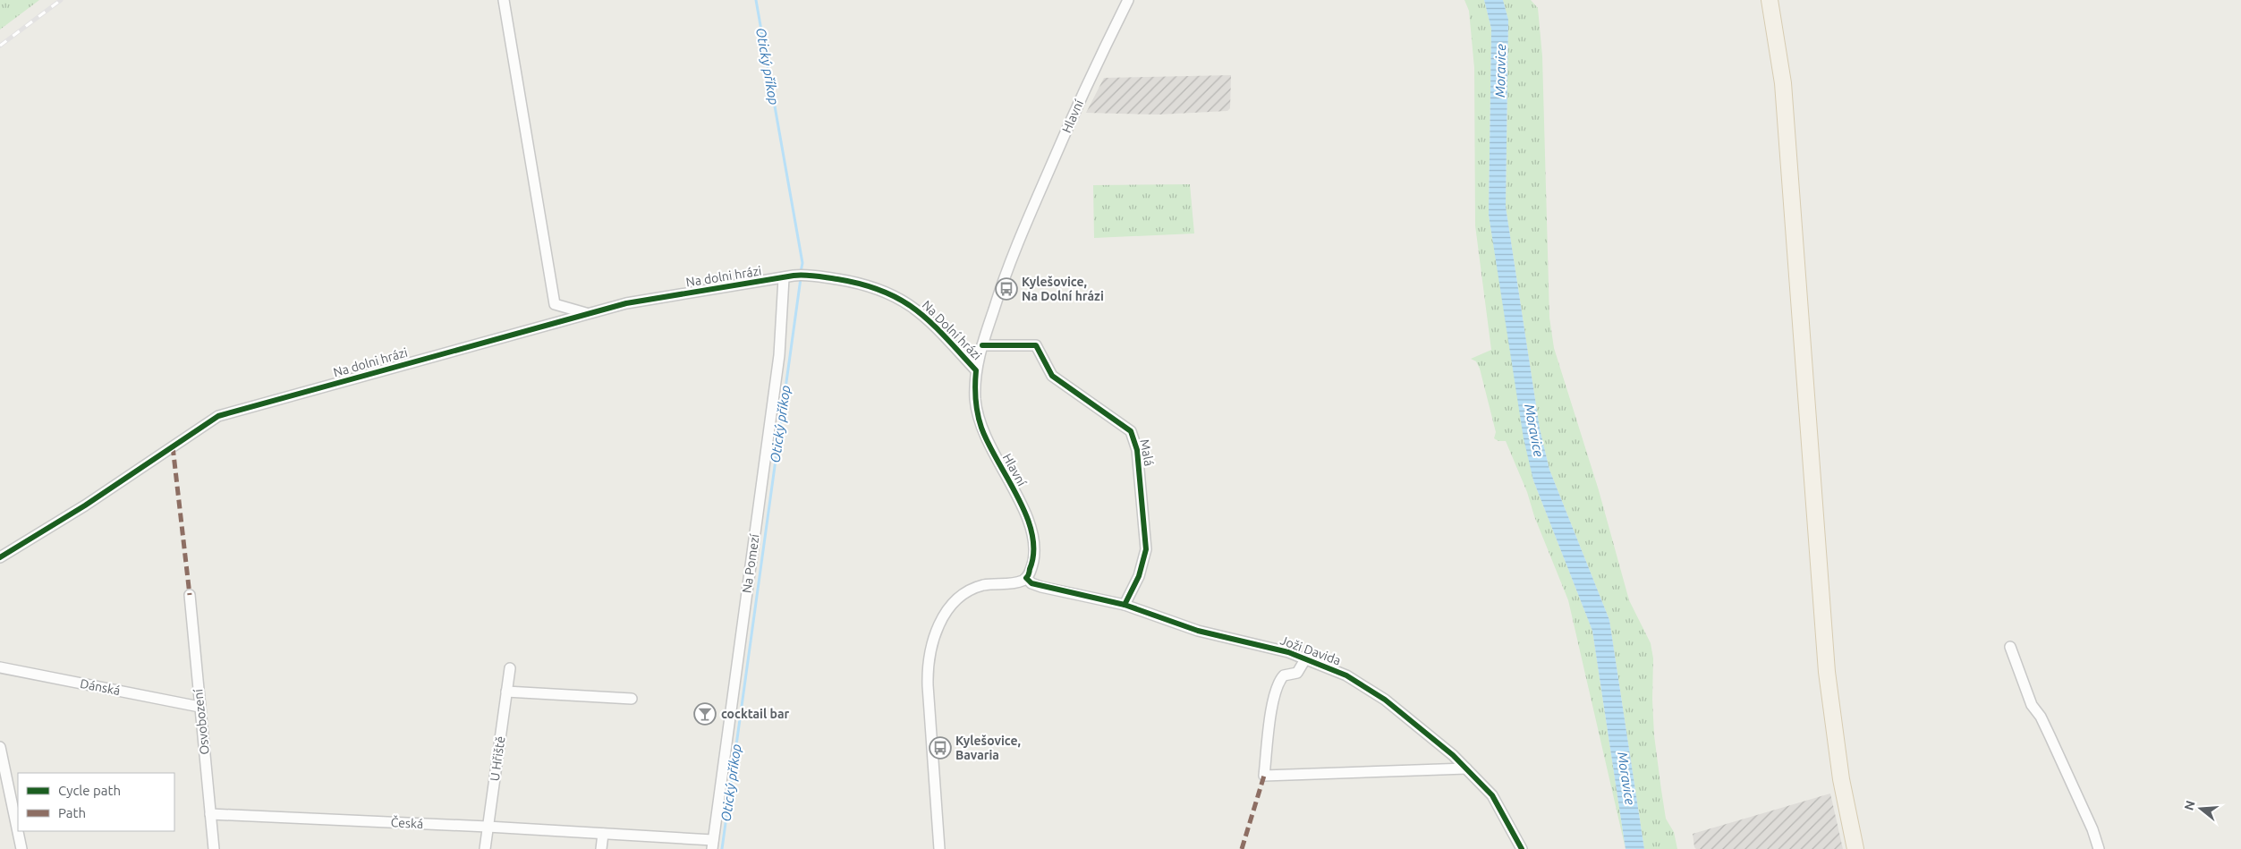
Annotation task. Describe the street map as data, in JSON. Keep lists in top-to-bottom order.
{
  "streets": {
    "street": [
      "Hlavní",
      "Na dolni hrázi",
      "Na Dolní hrázi",
      "Malá",
      "Na Pomezí",
      "Joži Davida",
      "Dánská",
      "Osvobození",
      "U Hřiště",
      "Česká"
    ]
  },
  "crossings": [
    ["Hlavní", "Na Dolní hrázi"],
    ["Hlavní", "Malá"],
    ["Hlavní", "Joži Davida"],
    ["Na dolni hrázi", "Na Dolní hrázi"],
    ["Na dolni hrázi", "Na Pomezí"],
    ["Na Dolní hrázi", "Na Pomezí"],
    ["Malá", "Joži Davida"],
    ["Na Pomezí", "Česká"],
    ["Dánská", "Osvobození"],
    ["Osvobození", "Česká"],
    ["U Hřiště", "Česká"]
  ],
  "water": ["Otický příkop", "Moravice"],
  "places": {
    "bus stop": ["Kylešovice, Na Dolní hrázi", "Kylešovice, Bavaria"],
    "bar": ["cocktail bar"]
  },
  "legend": ["Cycle path", "Path"],
  "north": "left"
}
